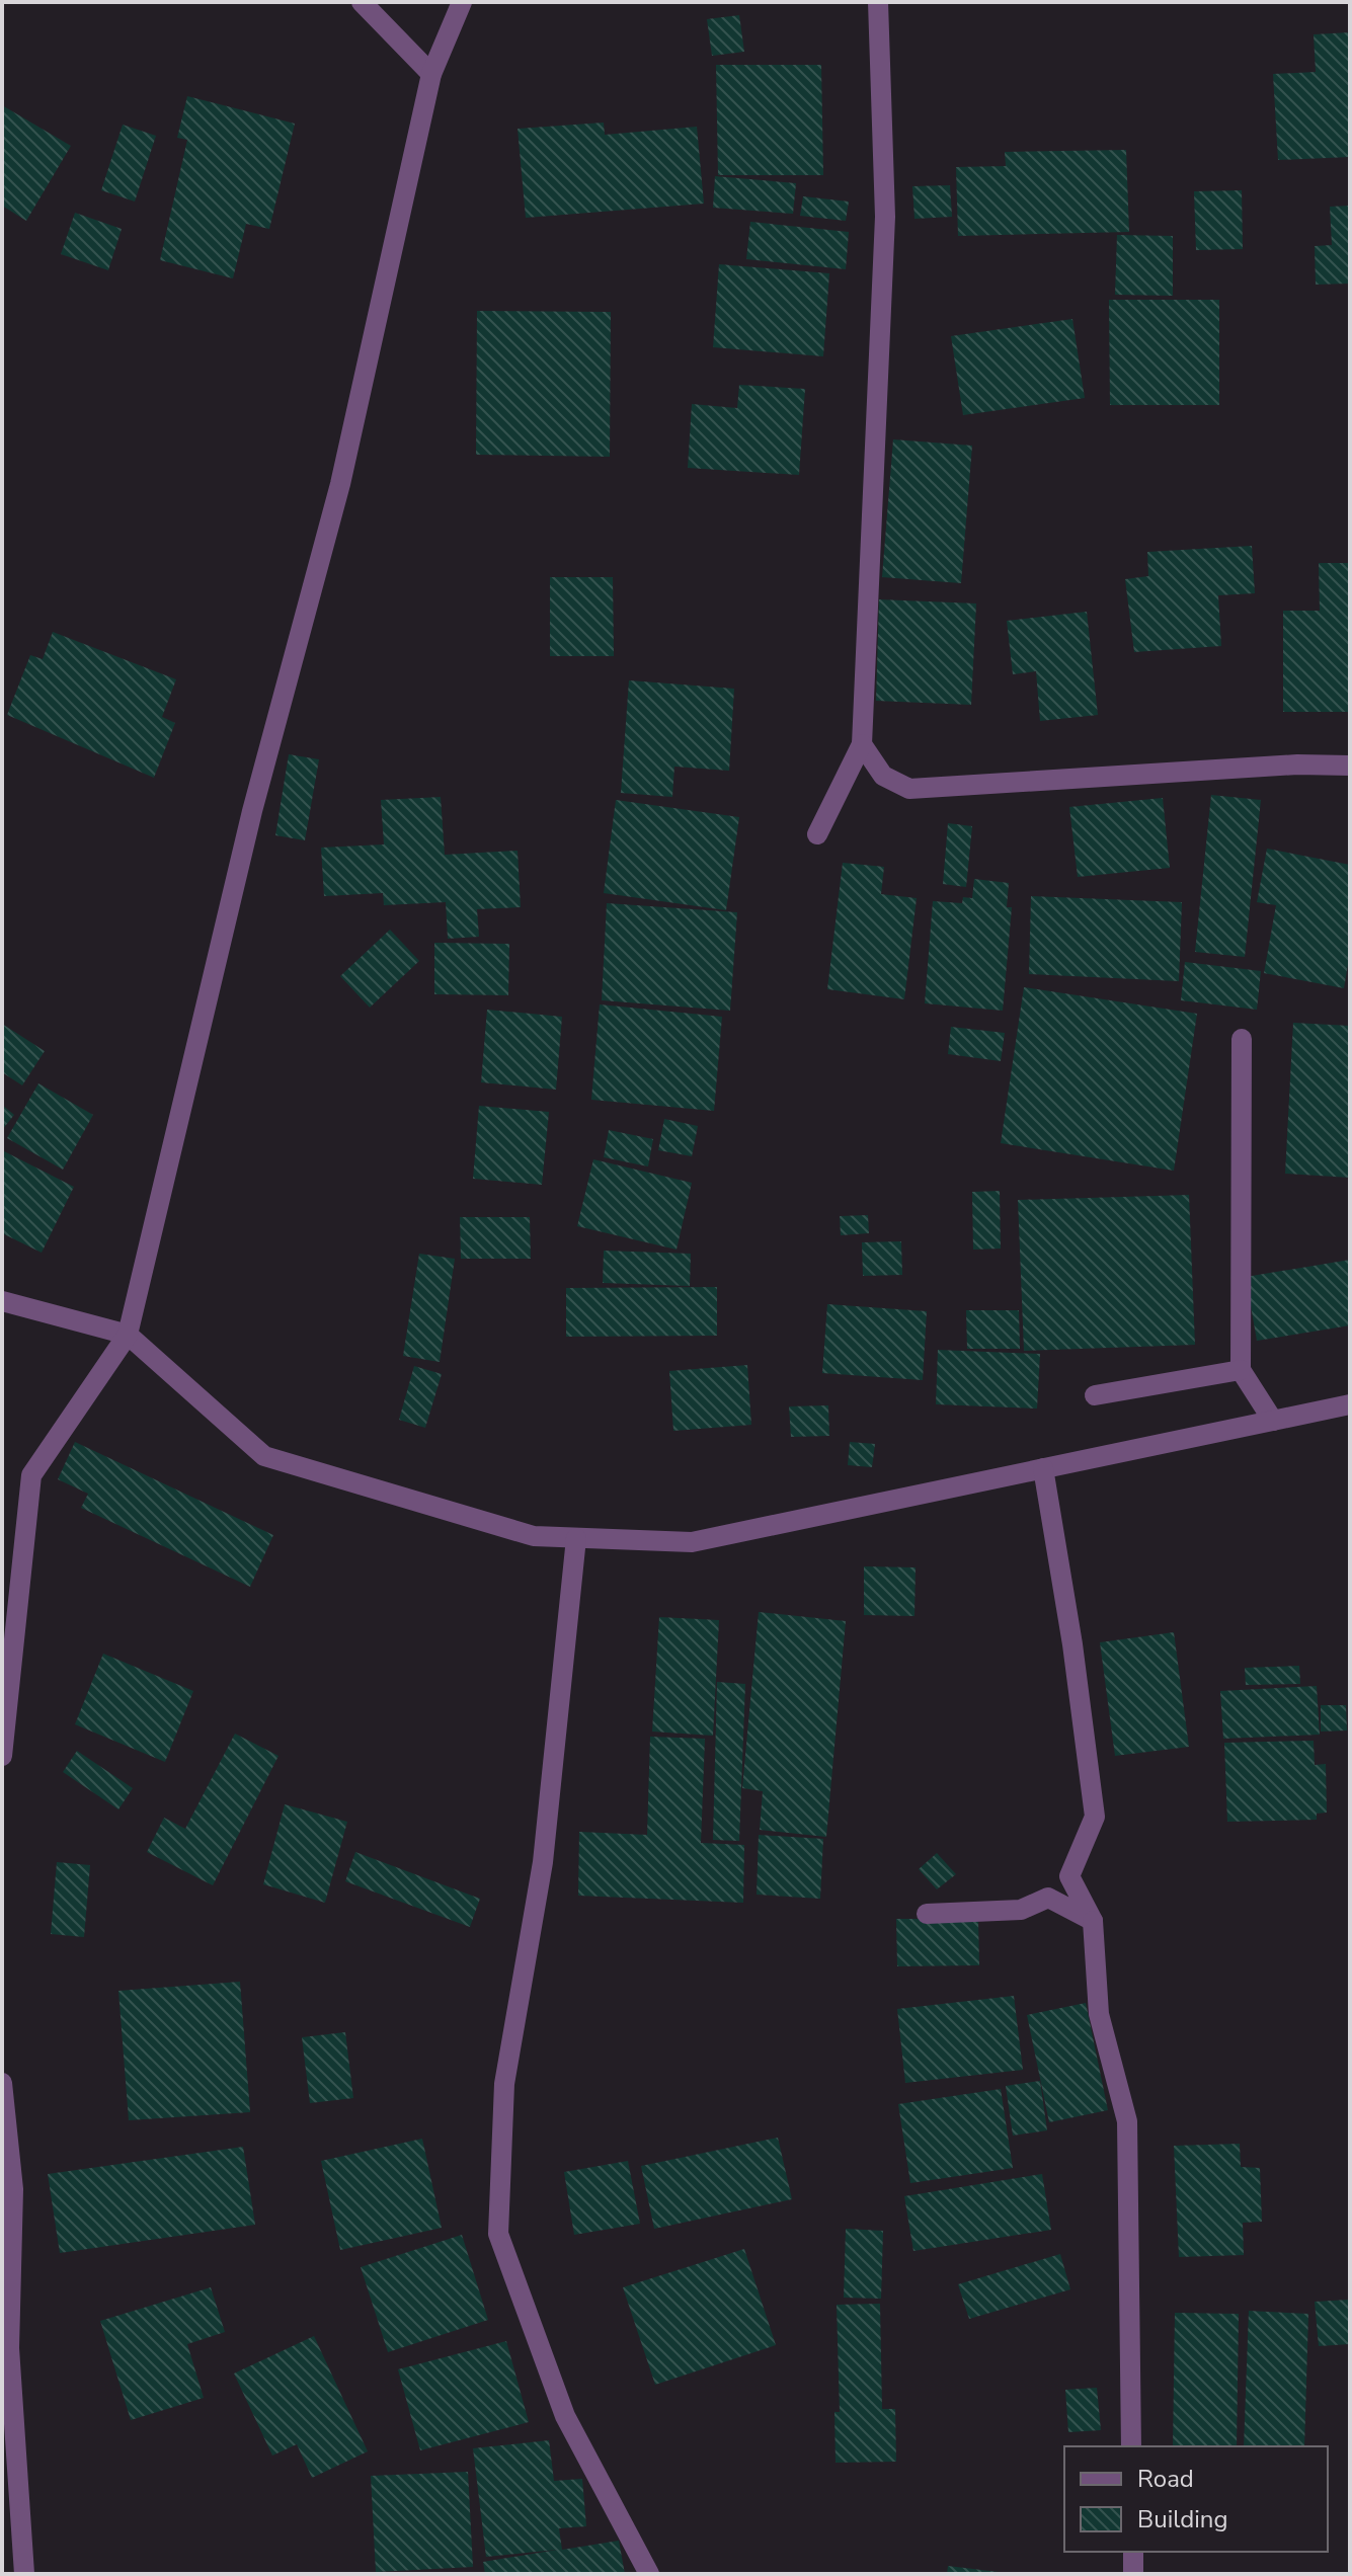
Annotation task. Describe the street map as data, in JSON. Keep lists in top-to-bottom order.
{
  "legend": ["Road", "Building"]
}
